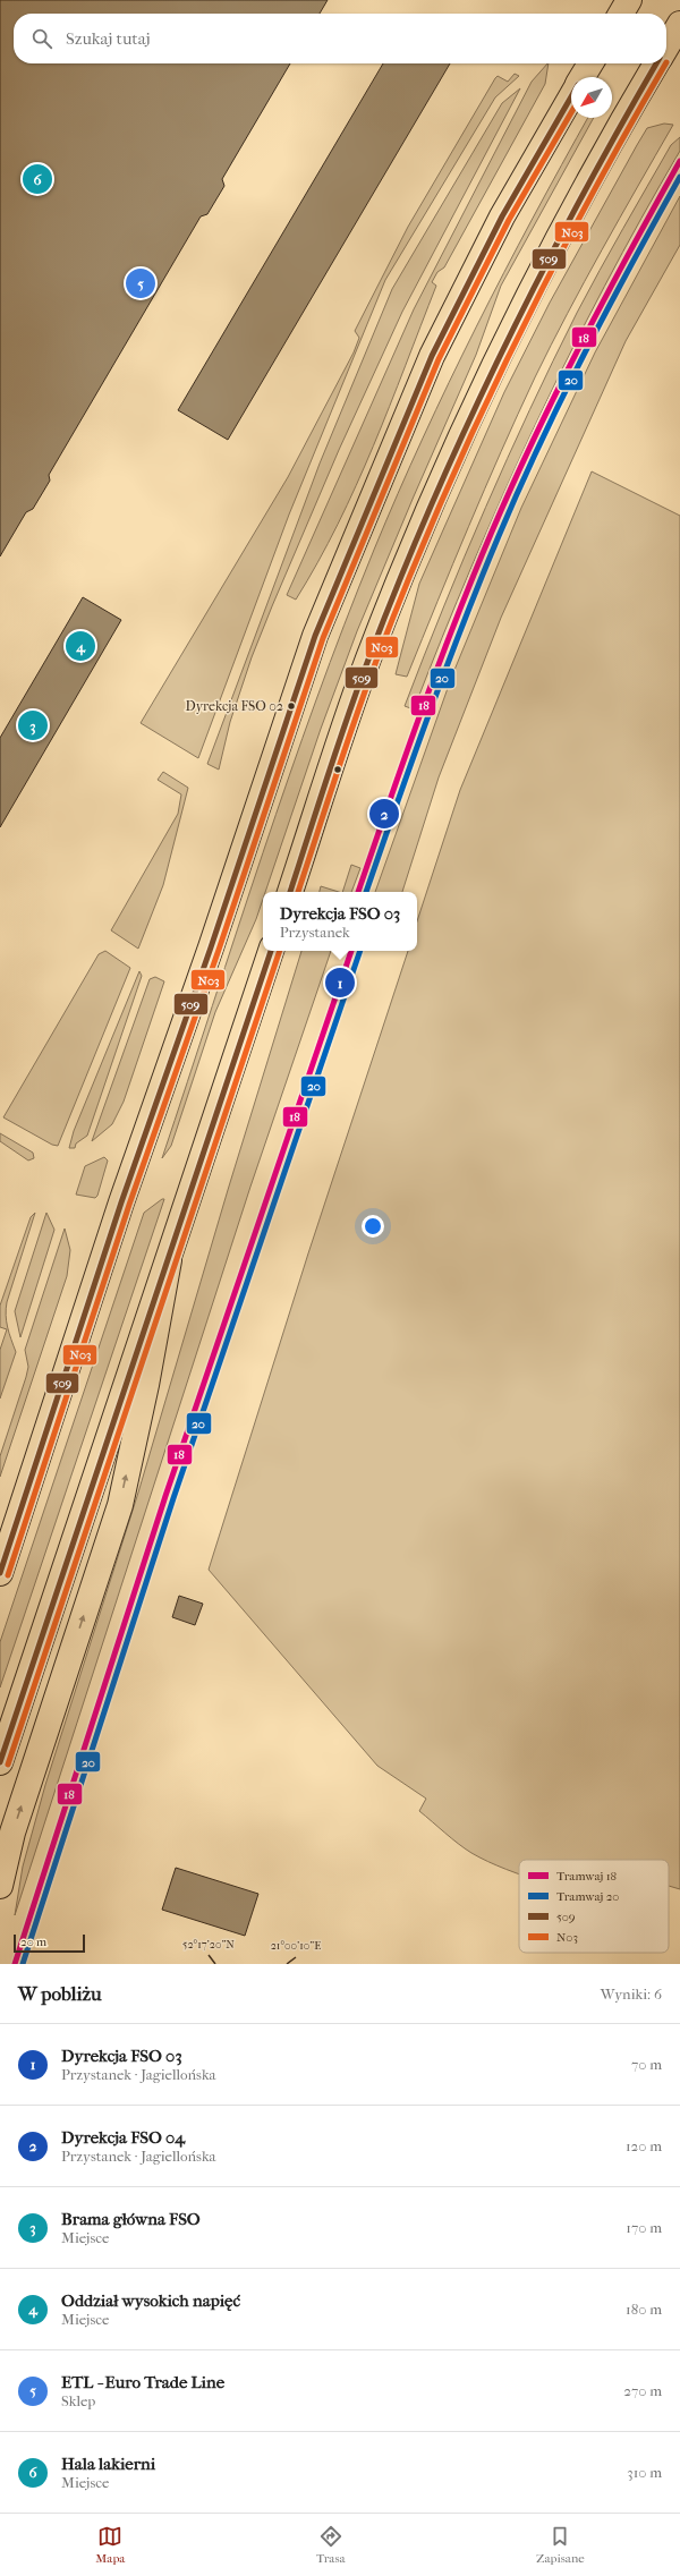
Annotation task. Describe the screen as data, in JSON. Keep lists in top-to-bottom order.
{
  "places": ["Dyrekcja FSO 02"],
  "lines": [
    "transit line 509",
    "transit line N03",
    "tram line 18",
    "tram line 20"
  ],
  "legend": [
    "Tramwaj 18",
    "Tramwaj 20",
    "509",
    "N03"
  ],
  "scale_bar": "20 m",
  "north": "bottom left",
  "page": {
    "search": "Szukaj tutaj",
    "pins": [
      "6",
      "5",
      "4",
      "3",
      "2",
      "1"
    ],
    "popup": ["Dyrekcja FSO 03", "Przystanek"],
    "scale": "20 m",
    "heading": ["W pobliżu", "Wyniki: 6"],
    "list": [
      {
        "mark": "1",
        "name": "Dyrekcja FSO 03",
        "note": "Przystanek · Jagiellońska",
        "value": "70 m"
      },
      {
        "mark": "2",
        "name": "Dyrekcja FSO 04",
        "note": "Przystanek · Jagiellońska",
        "value": "120 m"
      },
      {
        "mark": "3",
        "name": "Brama główna FSO",
        "note": "Miejsce",
        "value": "170 m"
      },
      {
        "mark": "4",
        "name": "Oddział wysokich napięć",
        "note": "Miejsce",
        "value": "180 m"
      },
      {
        "mark": "5",
        "name": "ETL - Euro Trade Line",
        "note": "Sklep",
        "value": "270 m"
      },
      {
        "mark": "6",
        "name": "Hala lakierni",
        "note": "Miejsce",
        "value": "310 m"
      }
    ],
    "nav": ["Mapa", "Trasa", "Zapisane"]
  },
  "coordinates": ["52°17'20\"N", "21°00'10\"E"]
}
